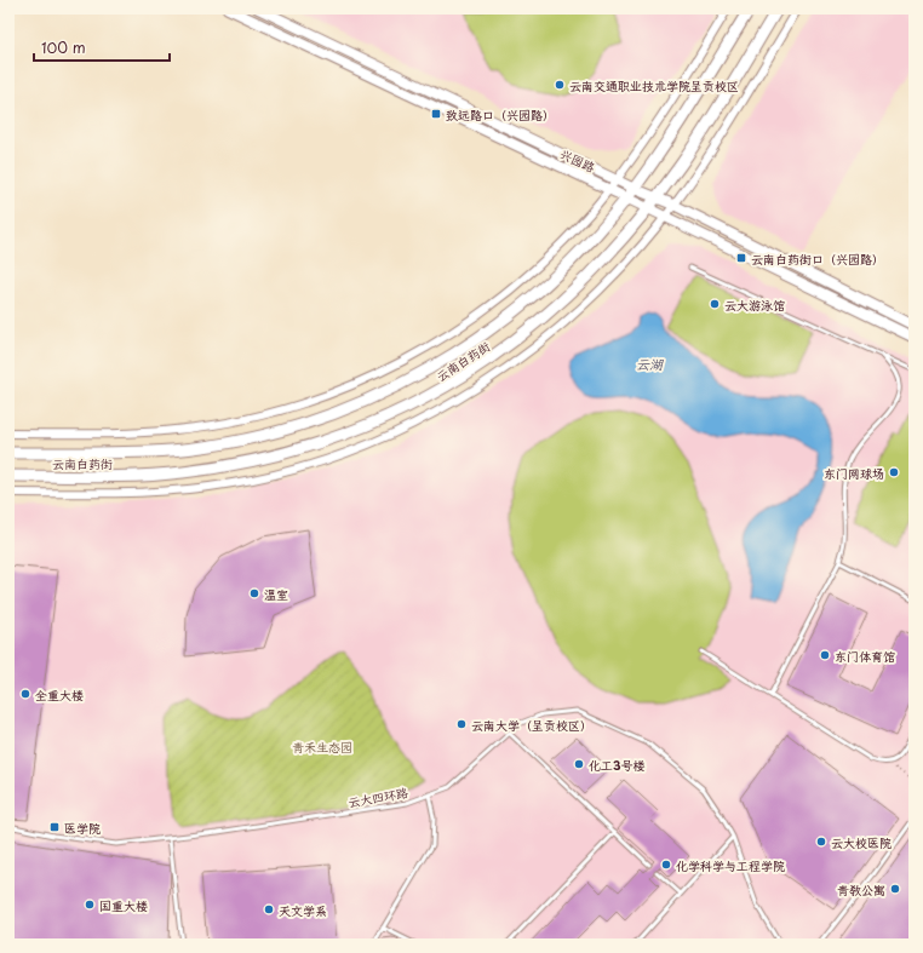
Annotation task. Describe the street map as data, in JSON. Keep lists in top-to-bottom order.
{
  "streets": {
    "main road": ["兴园路", "云南白药街"],
    "lane": ["云大四环路"]
  },
  "crossings": [
    ["兴园路", "云南白药街"]
  ],
  "water": ["云湖"],
  "parks": ["青禾生态园"],
  "places": {
    "other": [
      "云南交通职业技术学院呈贡校区",
      "云大游泳馆",
      "东门网球场",
      "温室",
      "东门体育馆",
      "全重大楼",
      "云南大学（呈贡校区）",
      "化工3号楼",
      "云大校医院",
      "化学科学与工程学院",
      "青教公寓",
      "国重大楼",
      "天文学系"
    ],
    "transit": ["致远路口（兴园路）", "云南白药街口（兴园路）", "医学院"]
  },
  "scale_bar": "100 m"
}
